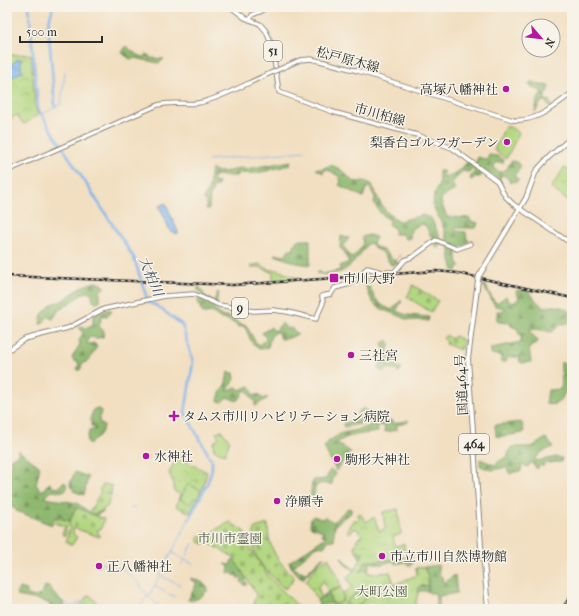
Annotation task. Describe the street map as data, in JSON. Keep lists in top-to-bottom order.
{
  "streets": {
    "highway": ["国道464号", "464"],
    "main road": [
      "51",
      "松戸原木線",
      "市川柏線",
      "9"
    ]
  },
  "crossings": [
    ["市川柏線", "国道464号"]
  ],
  "water": ["大柏川"],
  "parks": ["市川市霊園", "大町公園"],
  "places": {
    "other": [
      "高塚八幡神社",
      "梨香台ゴルフガーデン",
      "三社宮",
      "水神社",
      "駒形大神社",
      "浄願寺",
      "市立市川自然博物館",
      "正八幡神社"
    ],
    "transit": ["市川大野"],
    "health": ["タムス市川リハビリテーション病院"]
  },
  "scale_bar": "500 m",
  "north": "bottom right"
}
